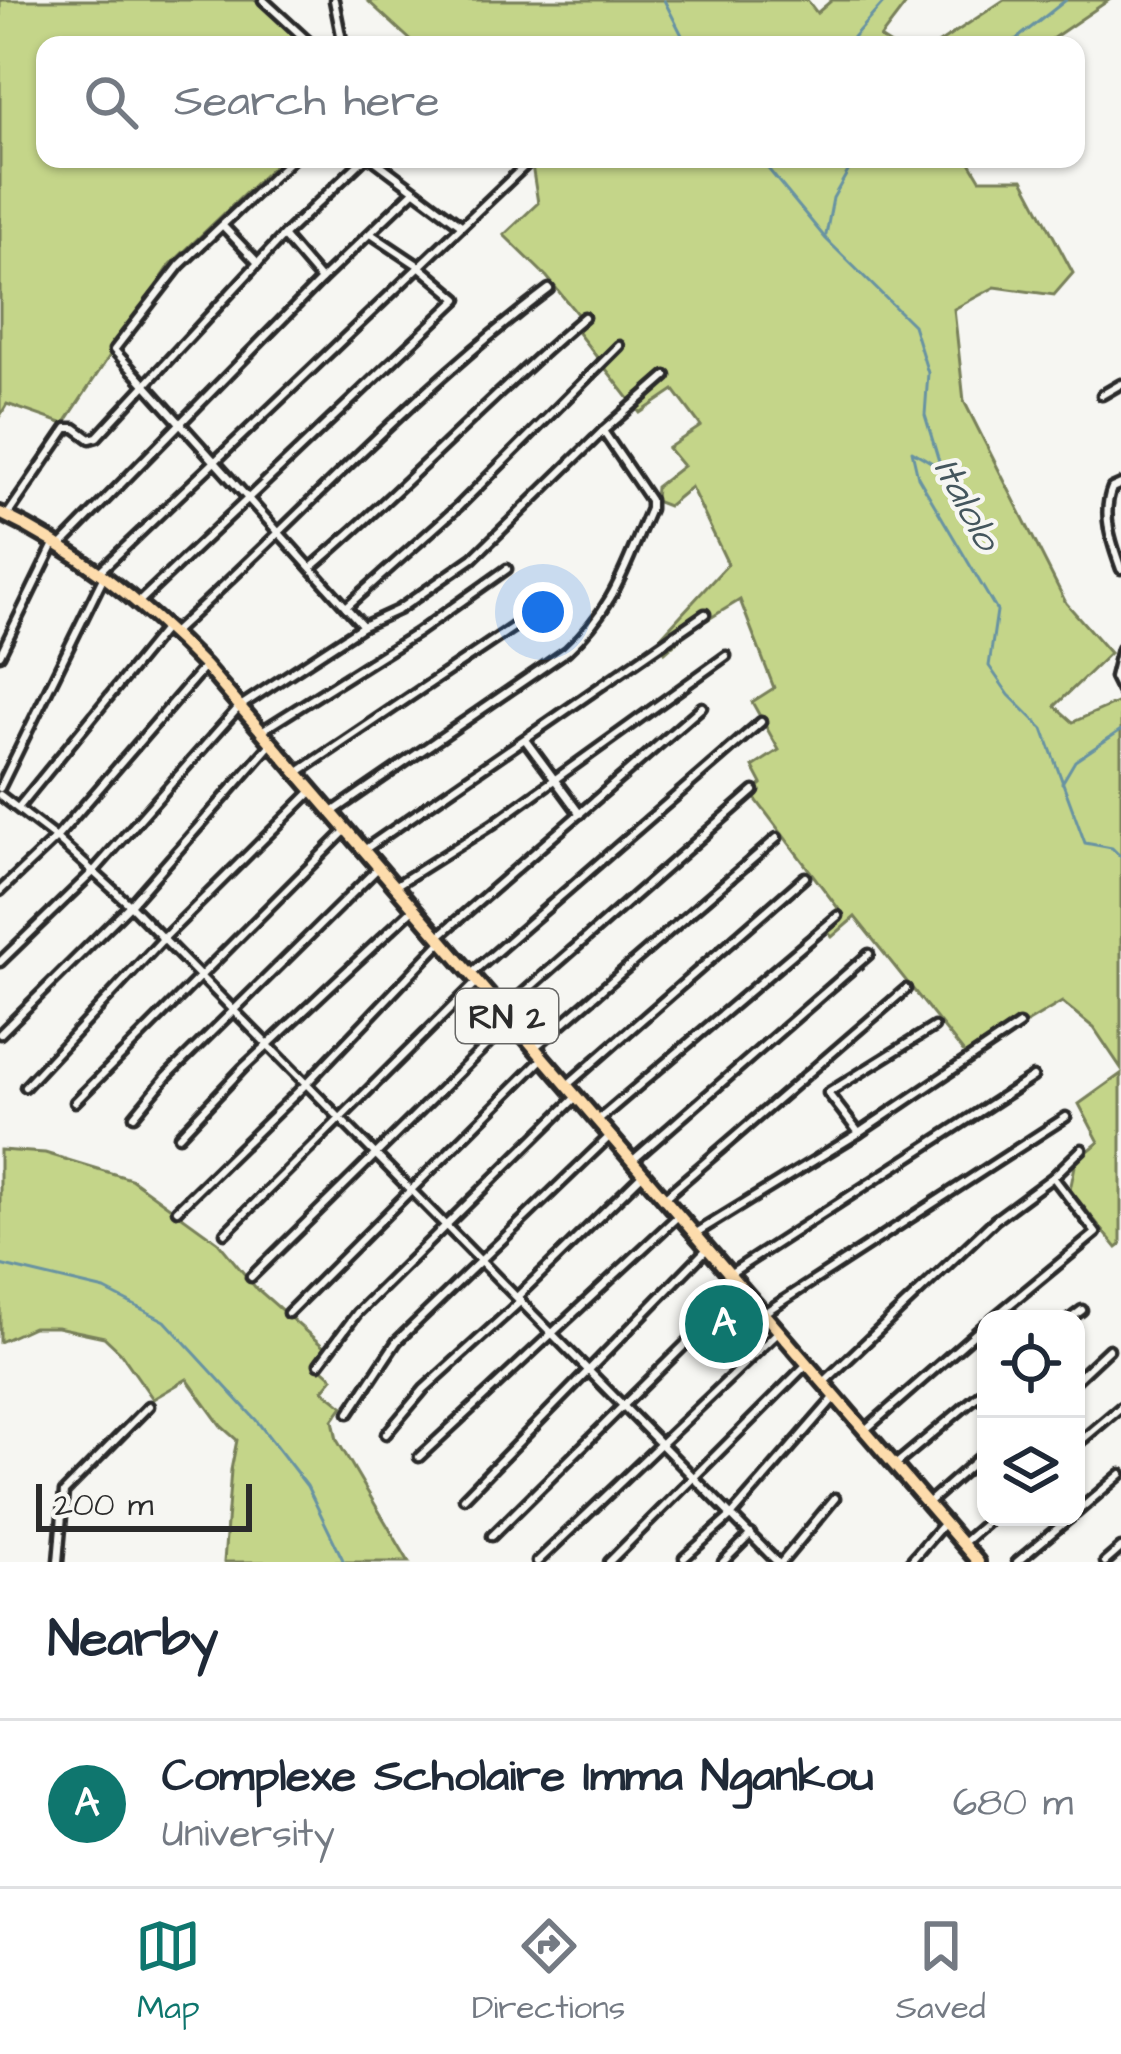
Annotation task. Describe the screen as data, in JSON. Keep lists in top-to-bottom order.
{
  "streets": {
    "highway": ["RN 2"]
  },
  "water": ["Italolo"],
  "scale_bar": "200 m",
  "page": {
    "search": "Search here",
    "pins": "A",
    "scale": "200 m",
    "heading": "Nearby",
    "list": [
      {
        "mark": "A",
        "name": "Complexe Scholaire Imma Ngankou",
        "note": "University",
        "value": "680 m"
      }
    ],
    "nav": ["Map", "Directions", "Saved"]
  }
}
